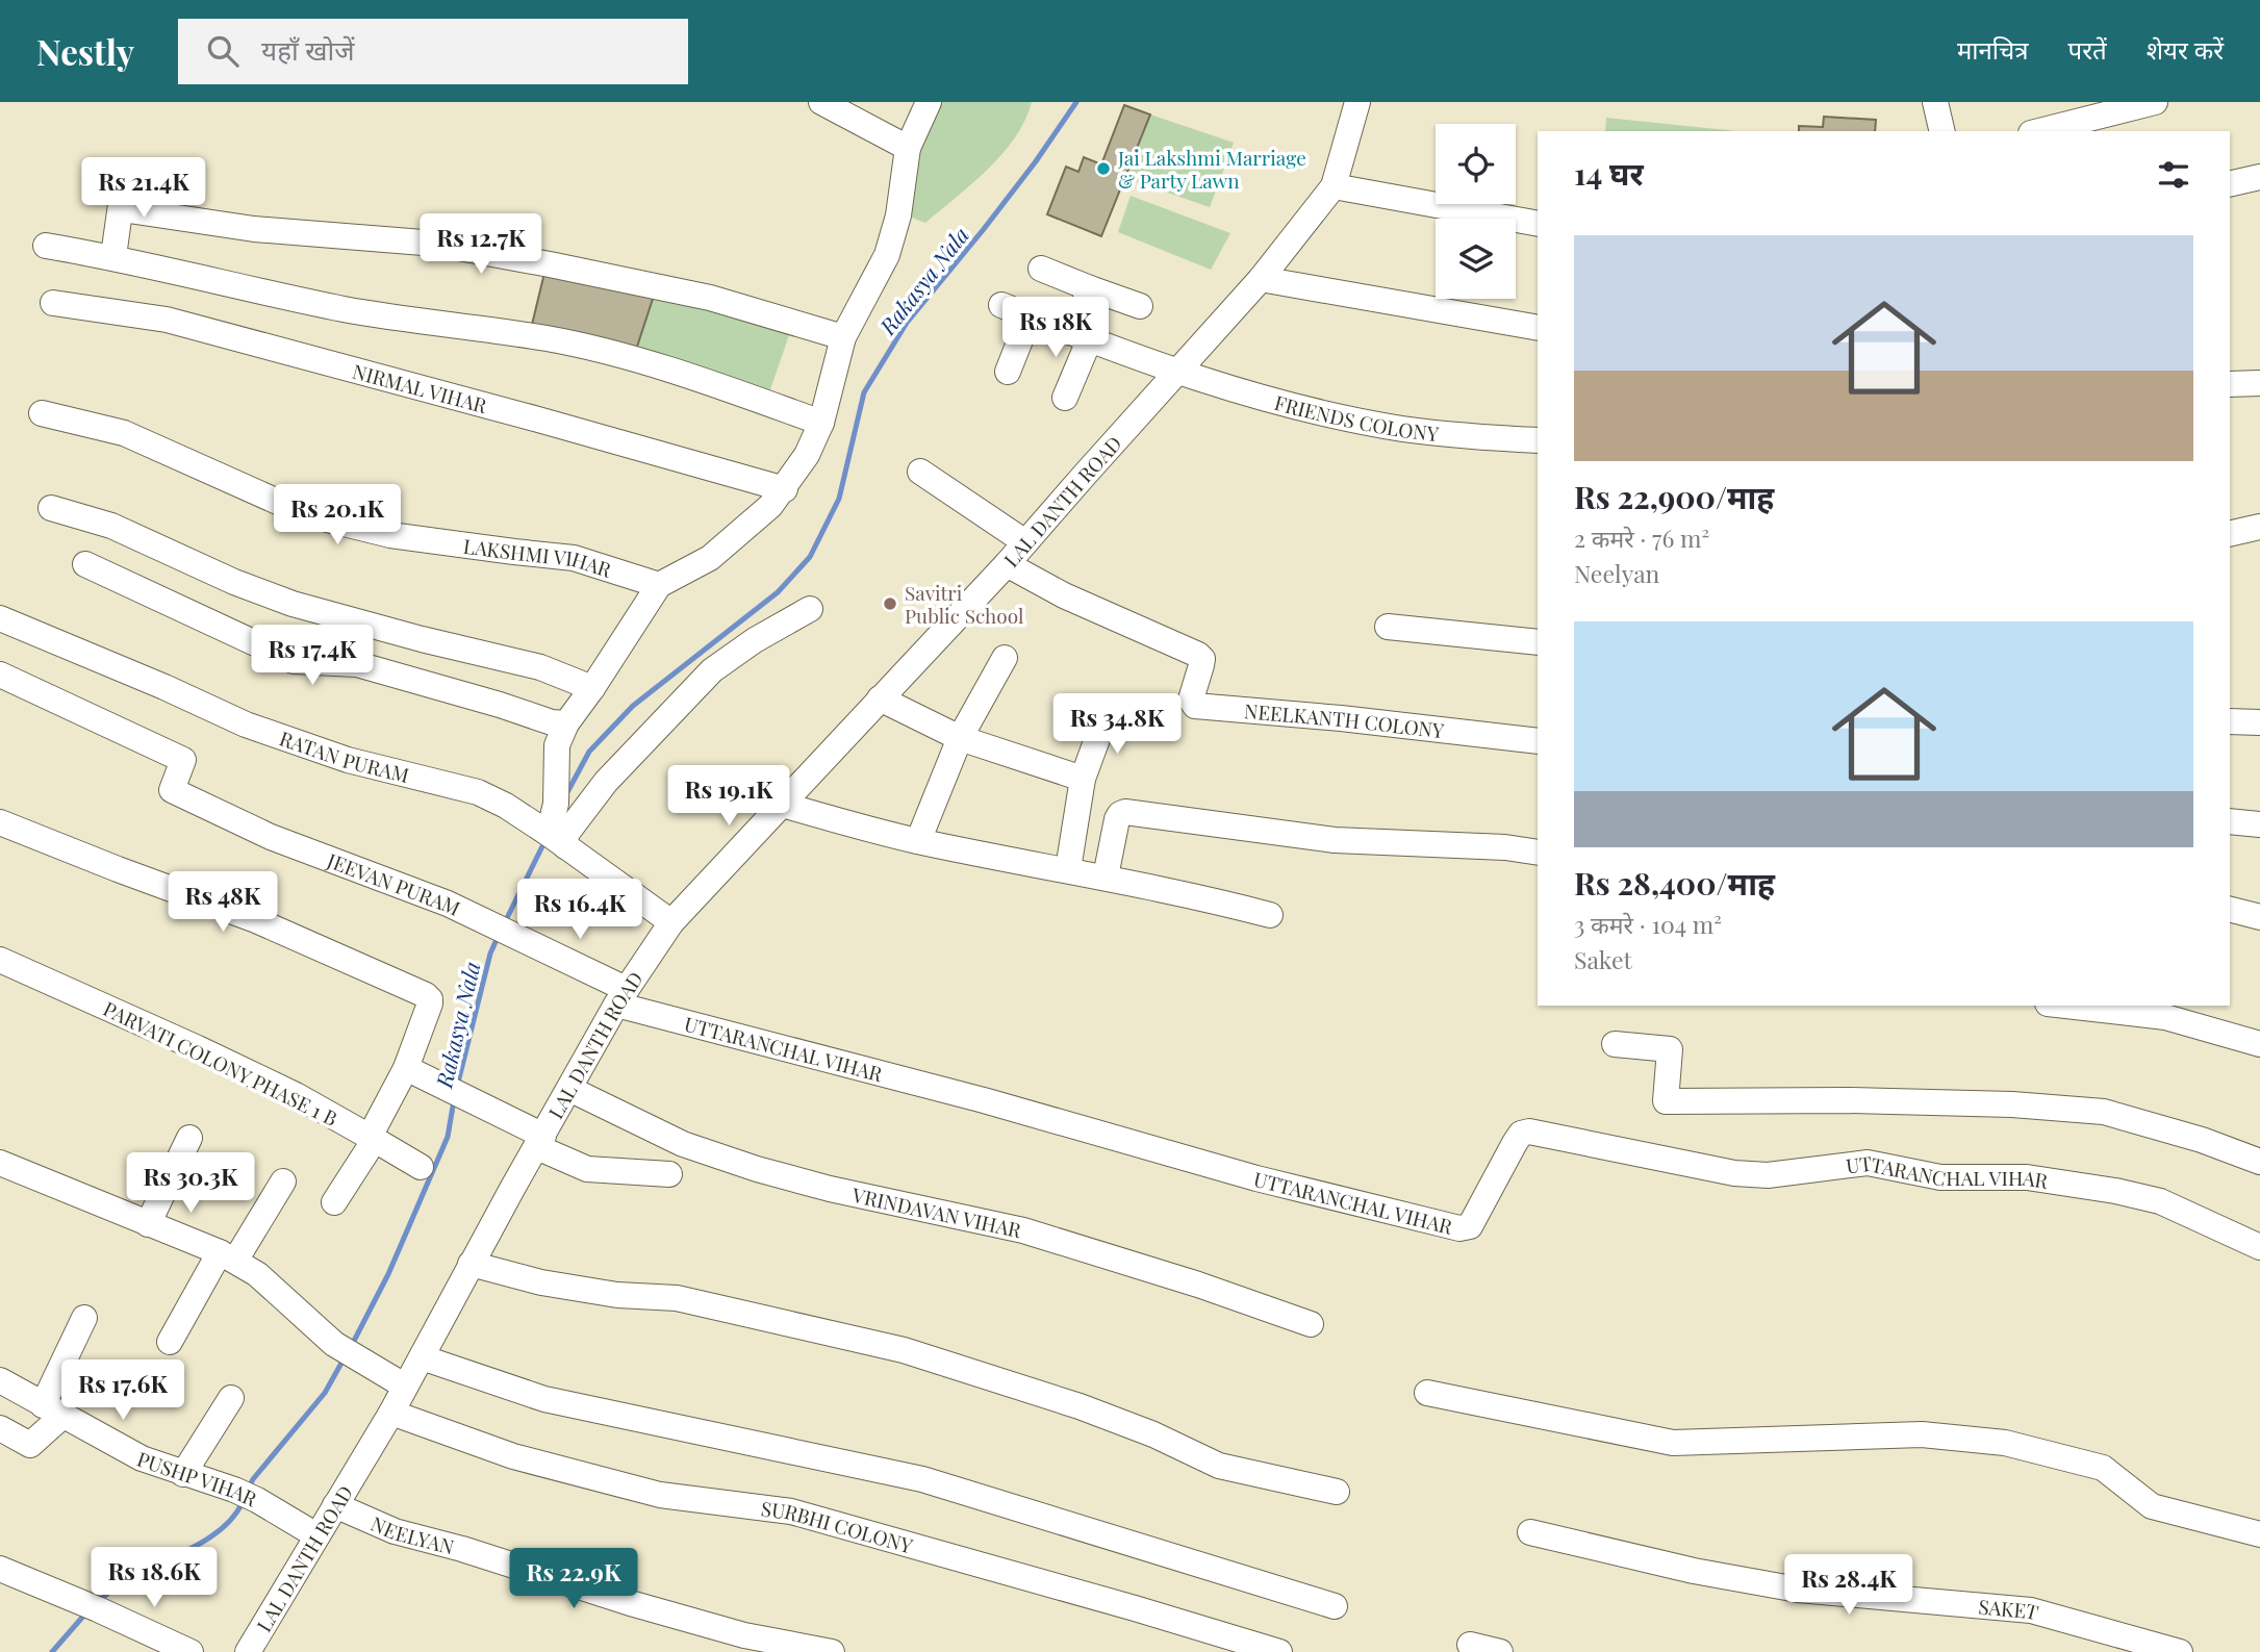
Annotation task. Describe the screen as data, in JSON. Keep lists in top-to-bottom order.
{
  "streets": {
    "street": [
      "NIRMAL VIHAR",
      "FRIENDS COLONY",
      "LAL DANTH ROAD",
      "LAKSHMI VIHAR",
      "NEELKANTH COLONY",
      "RATAN PURAM",
      "JEEVAN PURAM",
      "UTTARANCHAL VIHAR",
      "PARVATI COLONY PHASE 1 B",
      "VRINDAVAN VIHAR",
      "PUSHP VIHAR",
      "SURBHI COLONY",
      "NEELYAN",
      "SAKET"
    ]
  },
  "crossings": [
    ["FRIENDS COLONY", "LAL DANTH ROAD"],
    ["LAL DANTH ROAD", "NEELKANTH COLONY"],
    ["LAL DANTH ROAD", "RATAN PURAM"],
    ["LAL DANTH ROAD", "JEEVAN PURAM"],
    ["LAL DANTH ROAD", "UTTARANCHAL VIHAR"],
    ["LAL DANTH ROAD", "VRINDAVAN VIHAR"],
    ["LAL DANTH ROAD", "PUSHP VIHAR"],
    ["LAL DANTH ROAD", "SURBHI COLONY"],
    ["LAL DANTH ROAD", "NEELYAN"],
    ["JEEVAN PURAM", "UTTARANCHAL VIHAR"]
  ],
  "water": ["Rakasya Nala"],
  "places": ["Jai Lakshmi Marriage & Party Lawn", "Savitri Public School"],
  "page": {
    "header": "Nestly",
    "search": "यहाँ खोजें",
    "nav": ["मानचित्र", "परतें", "शेयर करें"],
    "heading": "14 घर",
    "price": [
      "Rs 21.4K",
      "Rs 12.7K",
      "Rs 18K",
      "Rs 20.1K",
      "Rs 17.4K",
      "Rs 34.8K",
      "Rs 19.1K",
      "Rs 48K",
      "Rs 16.4K",
      "Rs 30.3K",
      "Rs 17.6K",
      "Rs 18.6K",
      "Rs 22.9K",
      "Rs 28.4K"
    ],
    "list": [
      {
        "name": "Rs 22,900/माह",
        "note": "2 कमरे · 76 m² · Neelyan"
      },
      {
        "name": "Rs 28,400/माह",
        "note": "3 कमरे · 104 m² · Saket"
      }
    ]
  }
}
